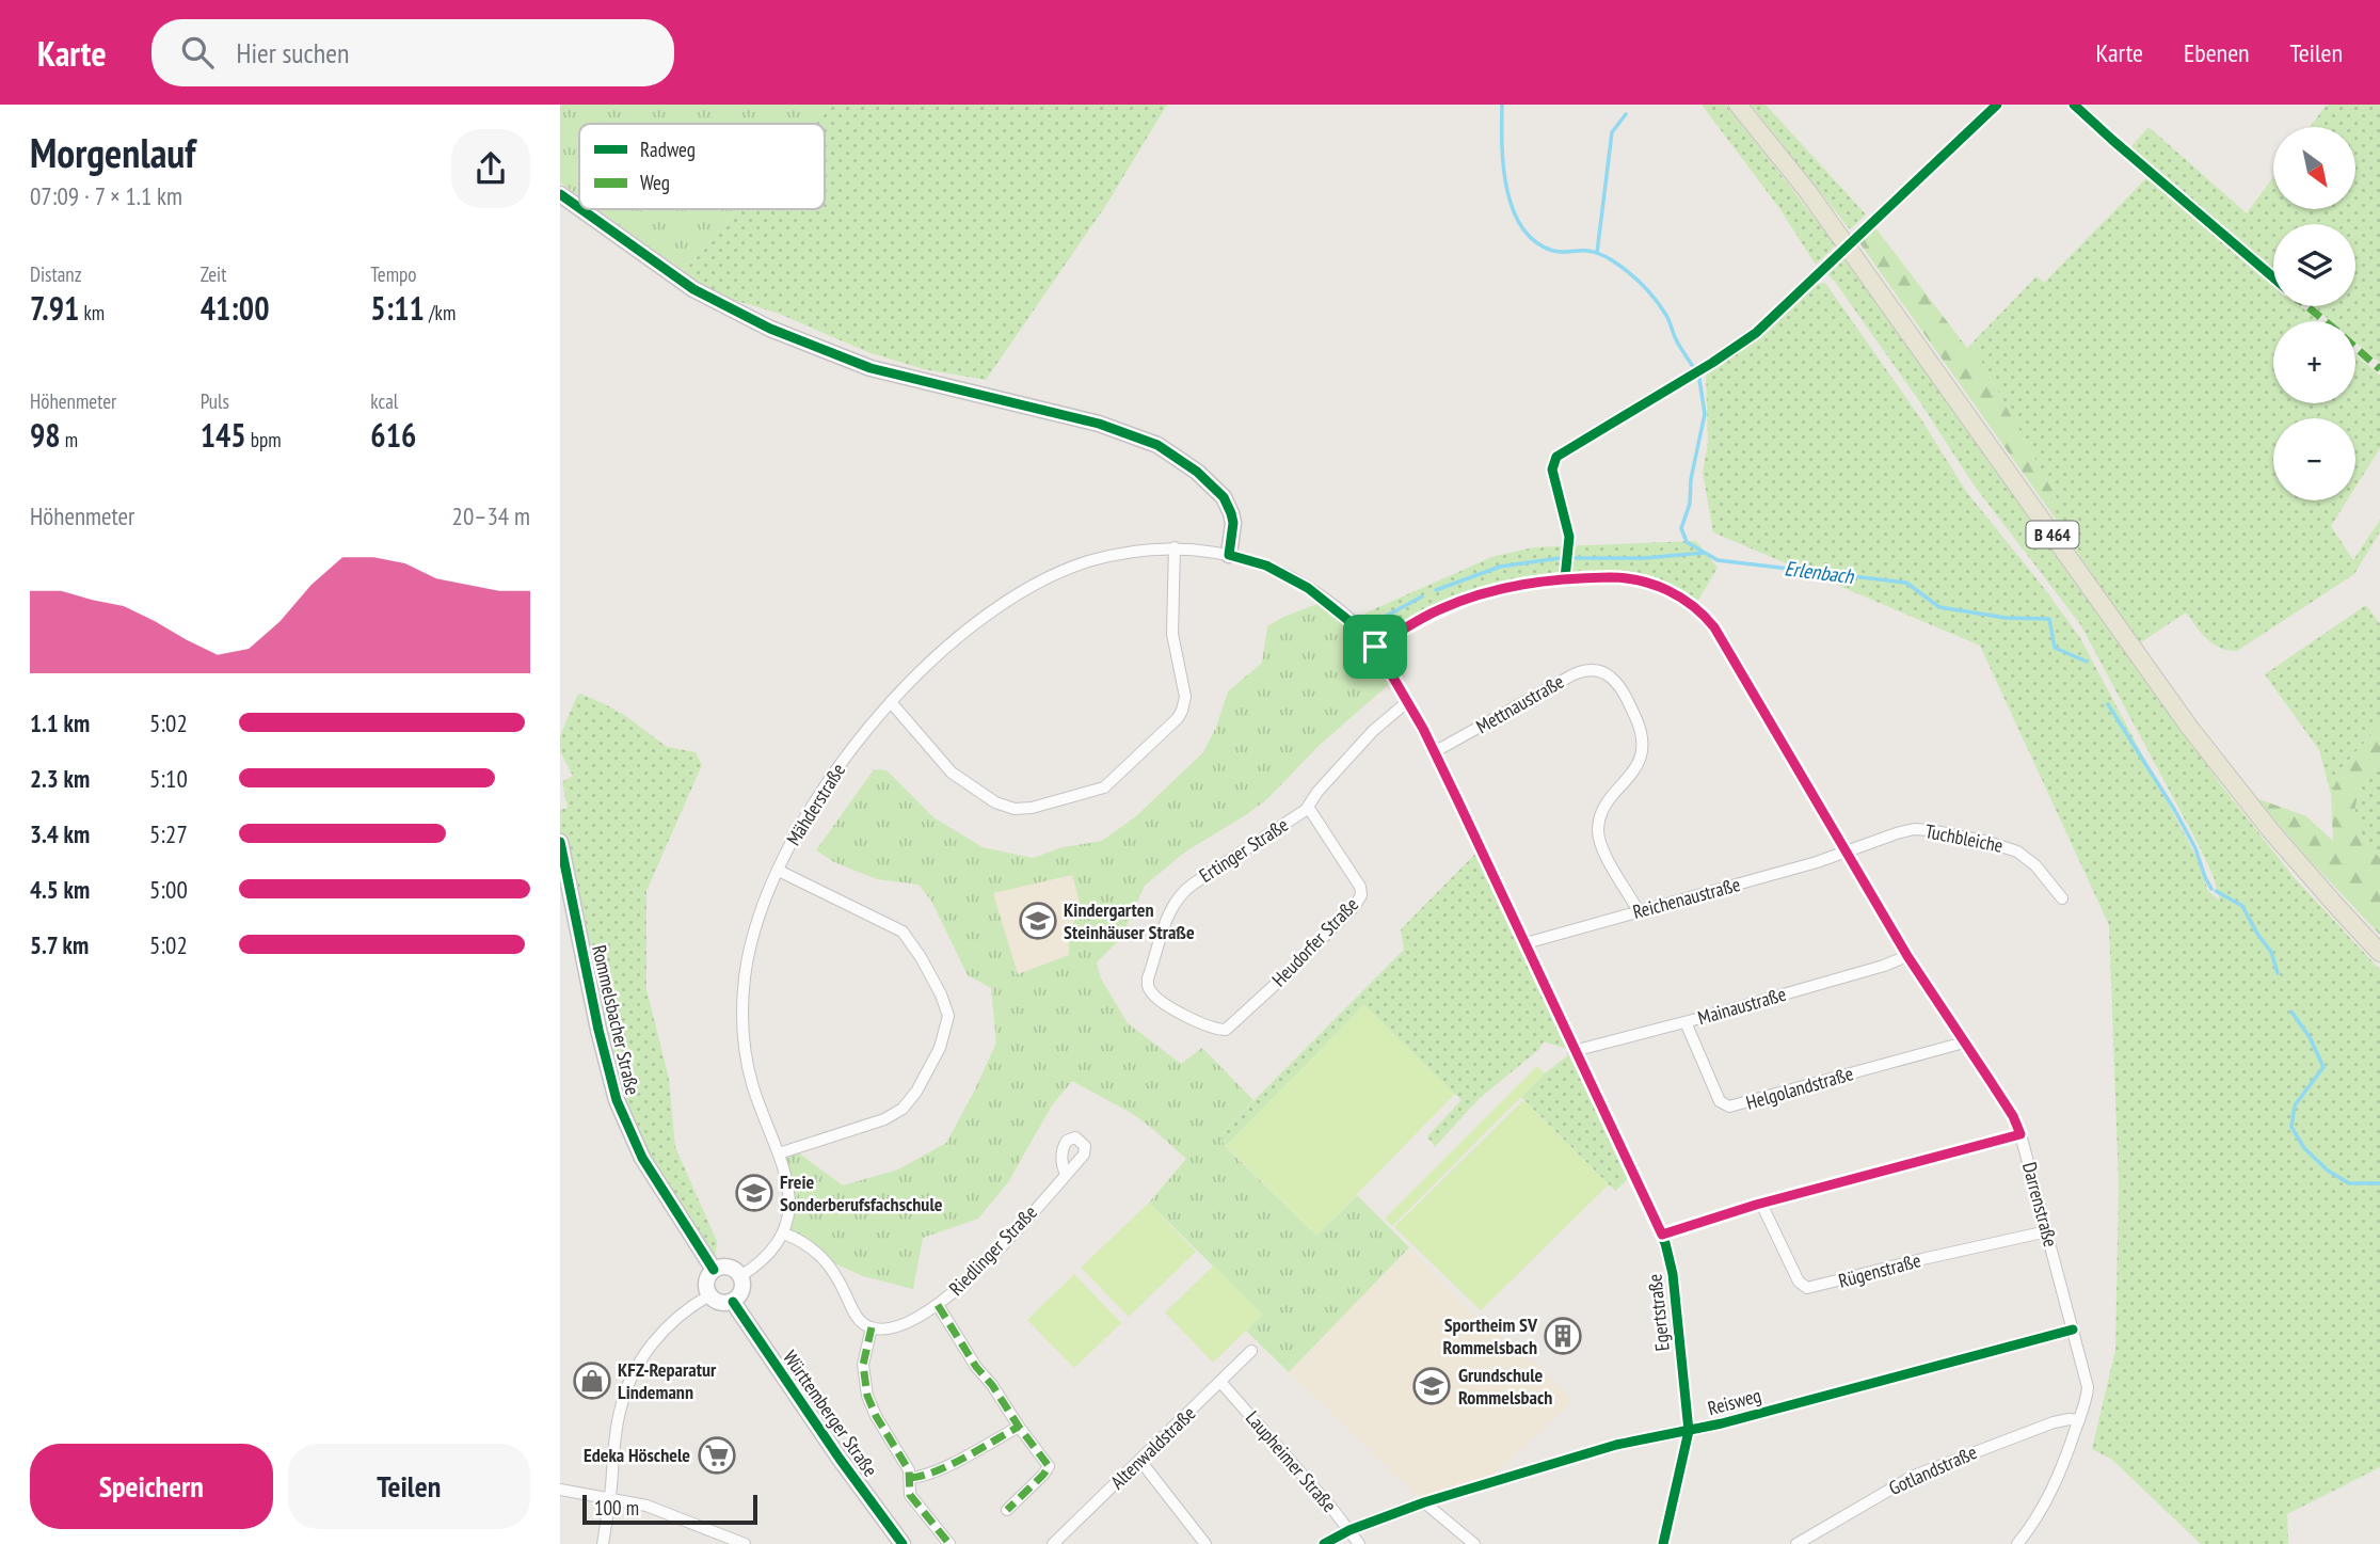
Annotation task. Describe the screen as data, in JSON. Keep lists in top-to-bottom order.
{
  "streets": {
    "main road": ["B 464", "Rommelsbacher Straße", "Württemberger Straße"],
    "street": [
      "Mettnaustraße",
      "Mähderstraße",
      "Tuchbleiche",
      "Ertinger Straße",
      "Reichenaustraße",
      "Heudorfer Straße",
      "Mainaustraße",
      "Helgolandstraße",
      "Darrenstraße",
      "Riedlinger Straße",
      "Rügenstraße",
      "Egertstraße",
      "Reisweg",
      "Altenwaldstraße",
      "Laupheimer Straße",
      "Gotlandstraße"
    ]
  },
  "crossings": [
    ["Mettnaustraße", "Reichenaustraße"],
    ["Mettnaustraße", "Egertstraße"],
    ["Mähderstraße", "Egertstraße"],
    ["Tuchbleiche", "Reichenaustraße"],
    ["Tuchbleiche", "Darrenstraße"],
    ["Ertinger Straße", "Heudorfer Straße"],
    ["Ertinger Straße", "Egertstraße"],
    ["Reichenaustraße", "Darrenstraße"],
    ["Reichenaustraße", "Egertstraße"],
    ["Mainaustraße", "Helgolandstraße"],
    ["Mainaustraße", "Darrenstraße"],
    ["Mainaustraße", "Egertstraße"],
    ["Rommelsbacher Straße", "Württemberger Straße"],
    ["Helgolandstraße", "Darrenstraße"],
    ["Darrenstraße", "Rügenstraße"],
    ["Darrenstraße", "Egertstraße"],
    ["Darrenstraße", "Reisweg"],
    ["Darrenstraße", "Gotlandstraße"],
    ["Egertstraße", "Reisweg"],
    ["Reisweg", "Laupheimer Straße"],
    ["Altenwaldstraße", "Laupheimer Straße"]
  ],
  "water": ["Erlenbach"],
  "places": {
    "school or university": ["Kindergarten Steinhäuser Straße", "Freie Sonderberufsfachschule", "Grundschule Rommelsbach"],
    "building": ["Sportheim SV Rommelsbach"],
    "shop": ["KFZ-Reparatur Lindemann"],
    "supermarket": ["Edeka Höschele"]
  },
  "legend": ["Radweg", "Weg"],
  "scale_bar": "100 m",
  "north": "bottom right",
  "page": {
    "header": "Karte",
    "search": "Hier suchen",
    "nav": ["Karte", "Ebenen", "Teilen"],
    "heading": ["Morgenlauf", "07:09 · 7 × 1.1 km"],
    "map_buttons": ["+", "−"],
    "stats": [
      ["Distanz", "7.91 km"],
      ["Zeit", "41:00"],
      ["Tempo", "5:11 /km"],
      ["Höhenmeter", "98 m"],
      ["Puls", "145 bpm"],
      ["kcal", "616"]
    ],
    "chart": ["Höhenmeter", "20–34 m"],
    "list": [
      {
        "name": "1.1 km",
        "note": "5:02"
      },
      {
        "name": "2.3 km",
        "note": "5:10"
      },
      {
        "name": "3.4 km",
        "note": "5:27"
      },
      {
        "name": "4.5 km",
        "note": "5:00"
      },
      {
        "name": "5.7 km",
        "note": "5:02"
      }
    ],
    "buttons": ["Speichern", "Teilen"],
    "scale": "100 m"
  }
}
